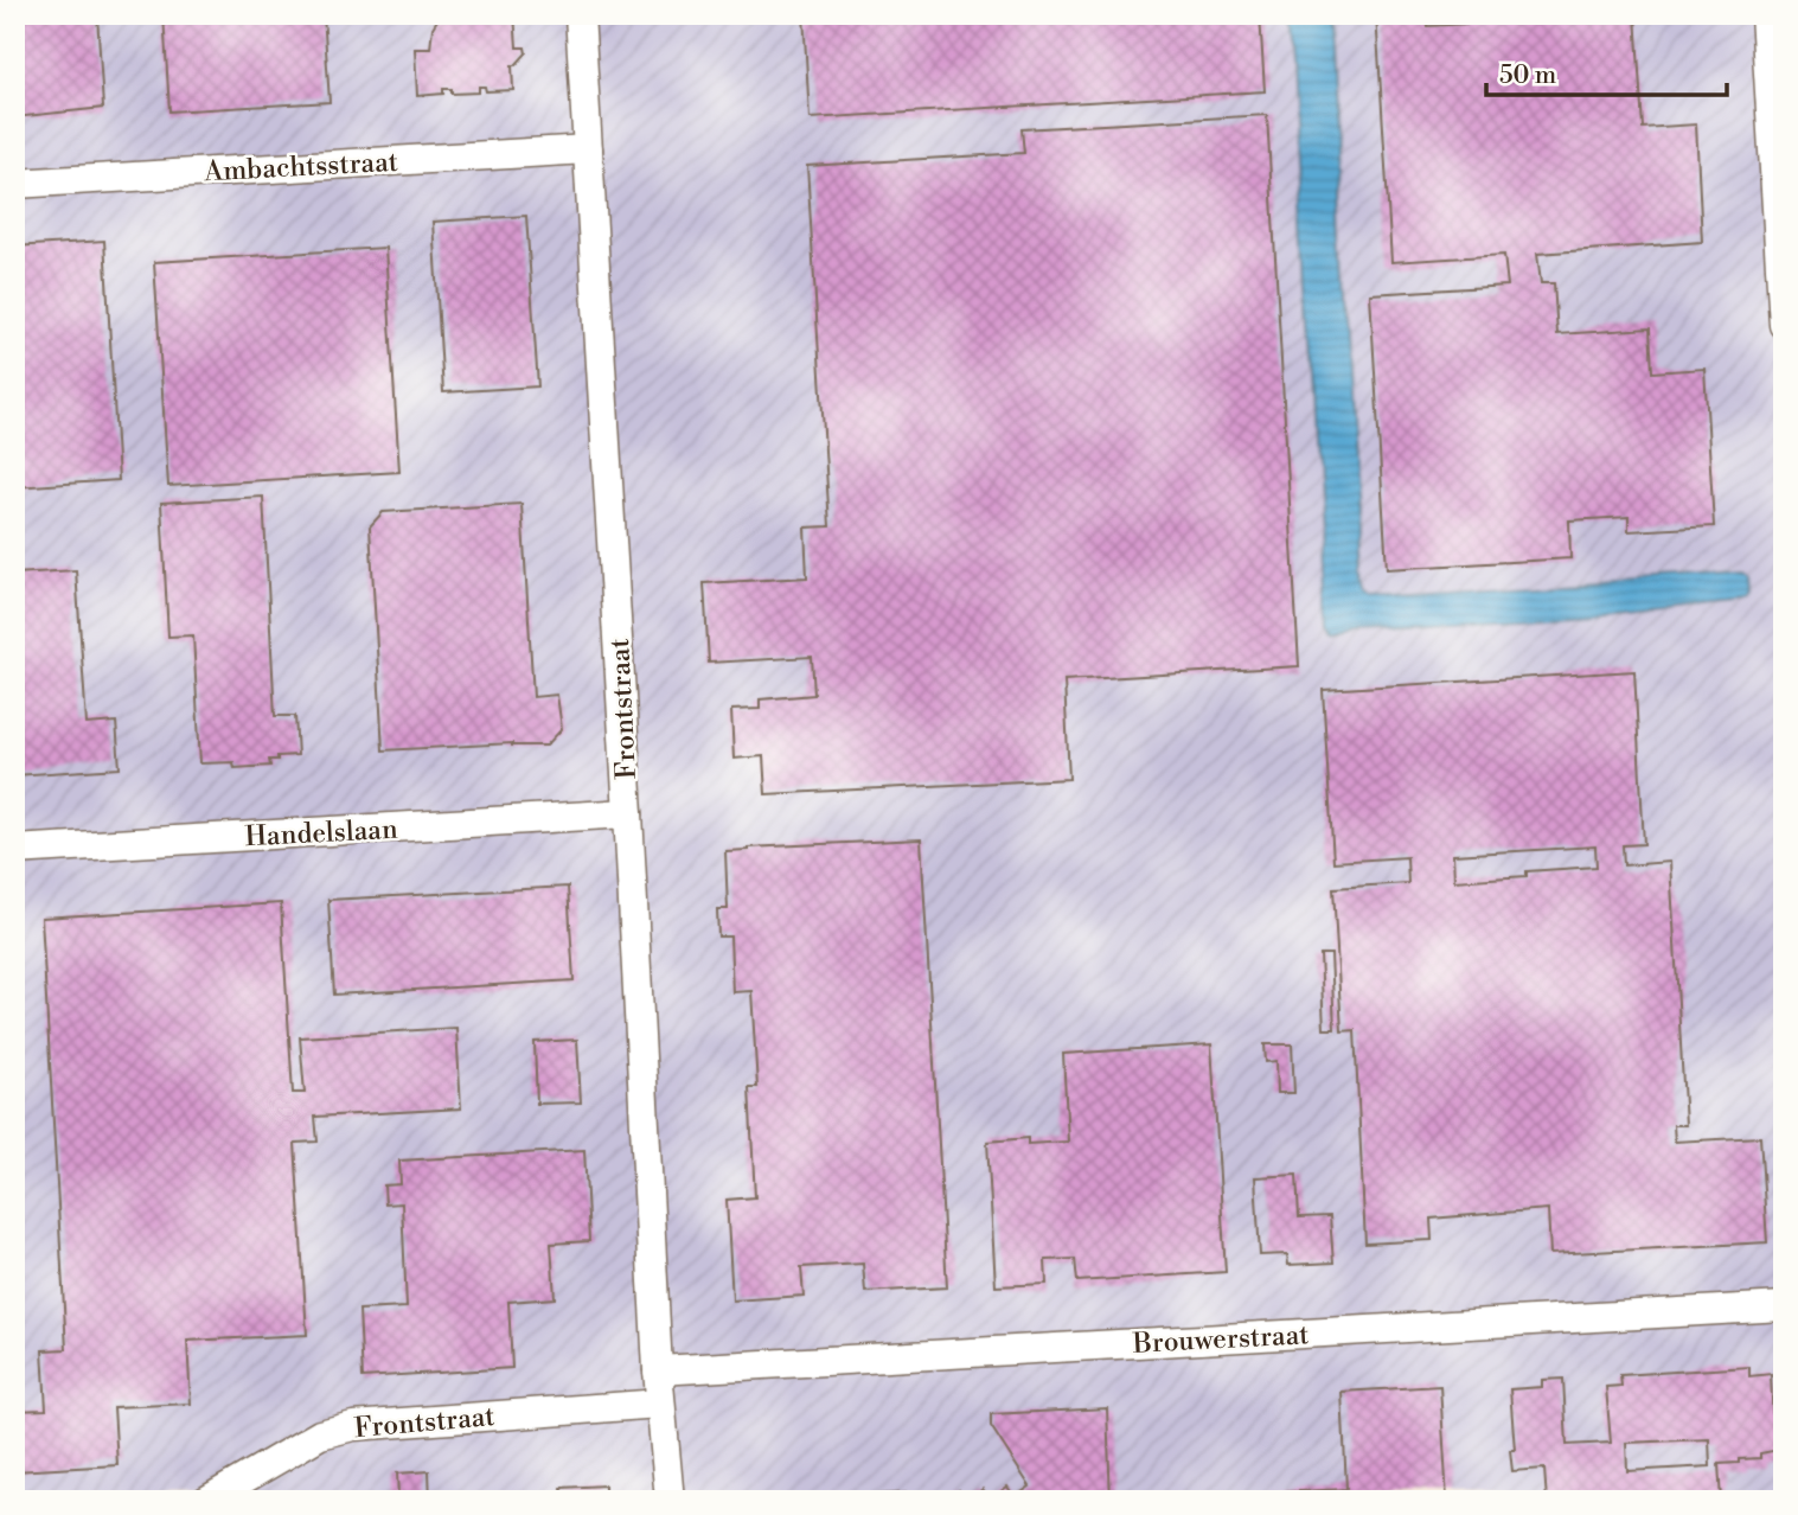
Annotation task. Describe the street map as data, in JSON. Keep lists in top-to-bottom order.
{
  "streets": {
    "street": [
      "Ambachtsstraat",
      "Frontstraat",
      "Handelslaan",
      "Brouwerstraat"
    ]
  },
  "crossings": [
    ["Ambachtsstraat", "Frontstraat"],
    ["Frontstraat", "Handelslaan"],
    ["Frontstraat", "Brouwerstraat"]
  ],
  "scale_bar": "50 m"
}
